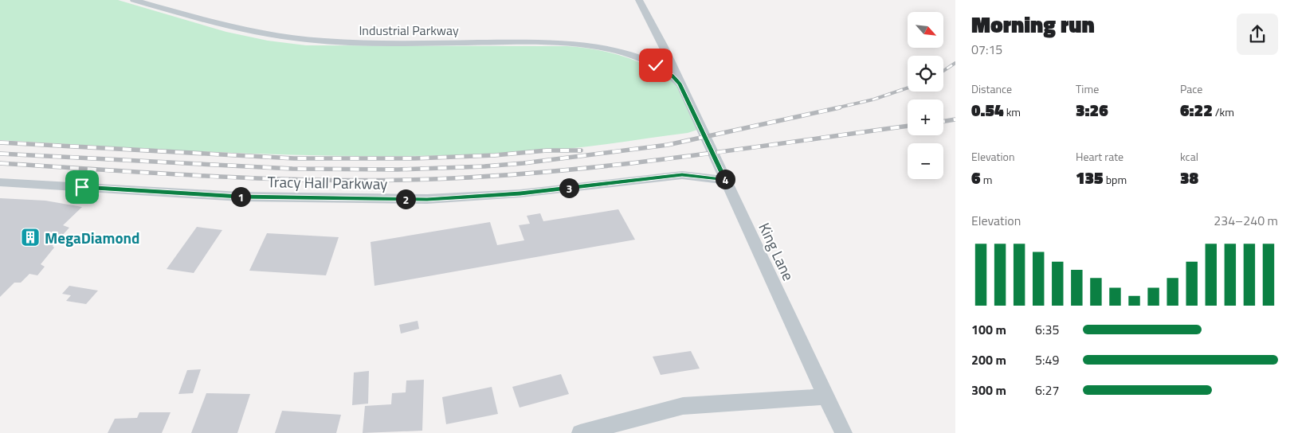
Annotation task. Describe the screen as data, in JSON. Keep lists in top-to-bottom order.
{
  "streets": {
    "street": ["Industrial Parkway", "Tracy Hall Parkway", "King Lane"]
  },
  "crossings": [
    ["Industrial Parkway", "King Lane"],
    ["Tracy Hall Parkway", "King Lane"]
  ],
  "places": {
    "building": ["MegaDiamond"]
  },
  "north": "bottom right",
  "page": {
    "heading": ["Morning run", "07:15"],
    "map_buttons": ["+", "−"],
    "stats": [
      ["Distance", "0.54 km"],
      ["Time", "3:26"],
      ["Pace", "6:22 /km"],
      ["Elevation", "6 m"],
      ["Heart rate", "135 bpm"],
      ["kcal", "38"]
    ],
    "pins": [
      "4",
      "3",
      "1",
      "2"
    ],
    "chart": ["Elevation", "234–240 m"],
    "list": [
      {
        "name": "100 m",
        "note": "6:35"
      },
      {
        "name": "200 m",
        "note": "5:49"
      },
      {
        "name": "300 m",
        "note": "6:27"
      }
    ]
  }
}
